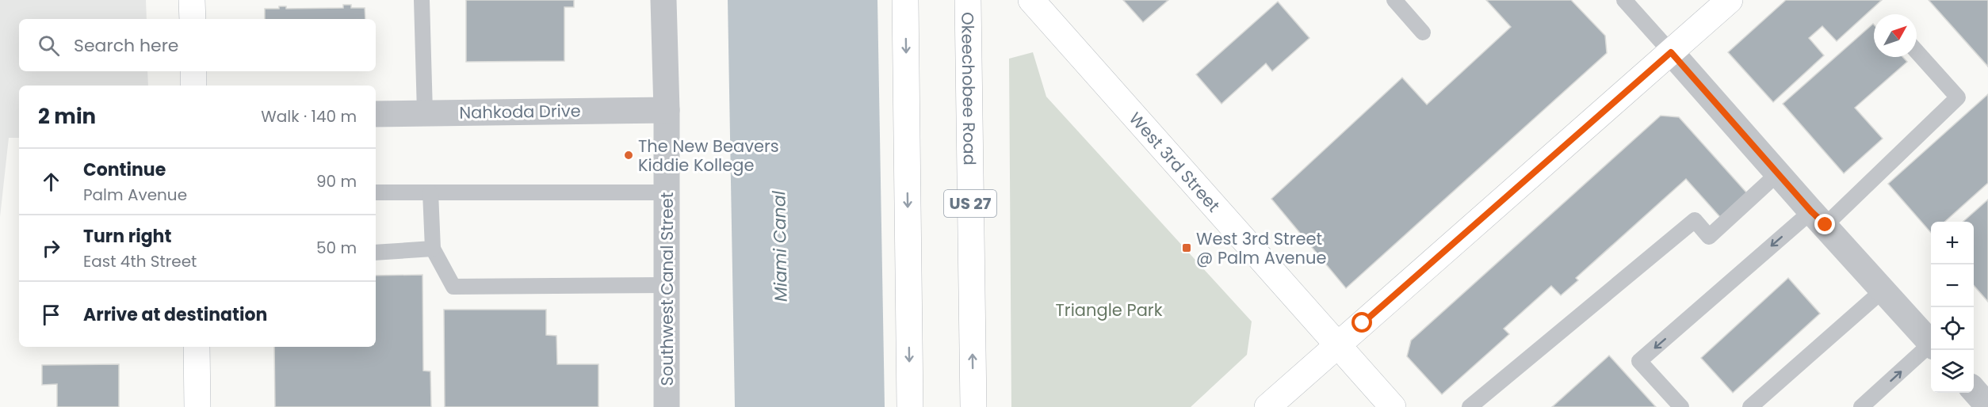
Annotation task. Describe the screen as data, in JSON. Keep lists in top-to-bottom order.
{
  "streets": {
    "main road": ["Okeechobee Road", "West 3rd Street", "US 27"],
    "street": ["Nahkoda Drive", "Southwest Canal Street"]
  },
  "crossings": [
    ["Nahkoda Drive", "Southwest Canal Street"]
  ],
  "water": ["Miami Canal"],
  "parks": ["Triangle Park"],
  "places": {
    "other": ["The New Beavers Kiddie Kollege"],
    "transit": ["West 3rd Street @ Palm Avenue"]
  },
  "north": "top right",
  "page": {
    "search": "Search here",
    "heading": ["2 min", "Walk · 140 m"],
    "list": [
      ["Continue", "Palm Avenue", "90 m"],
      ["Turn right", "East 4th Street", "50 m"],
      "Arrive at destination"
    ],
    "map_buttons": ["+", "−"]
  }
}
